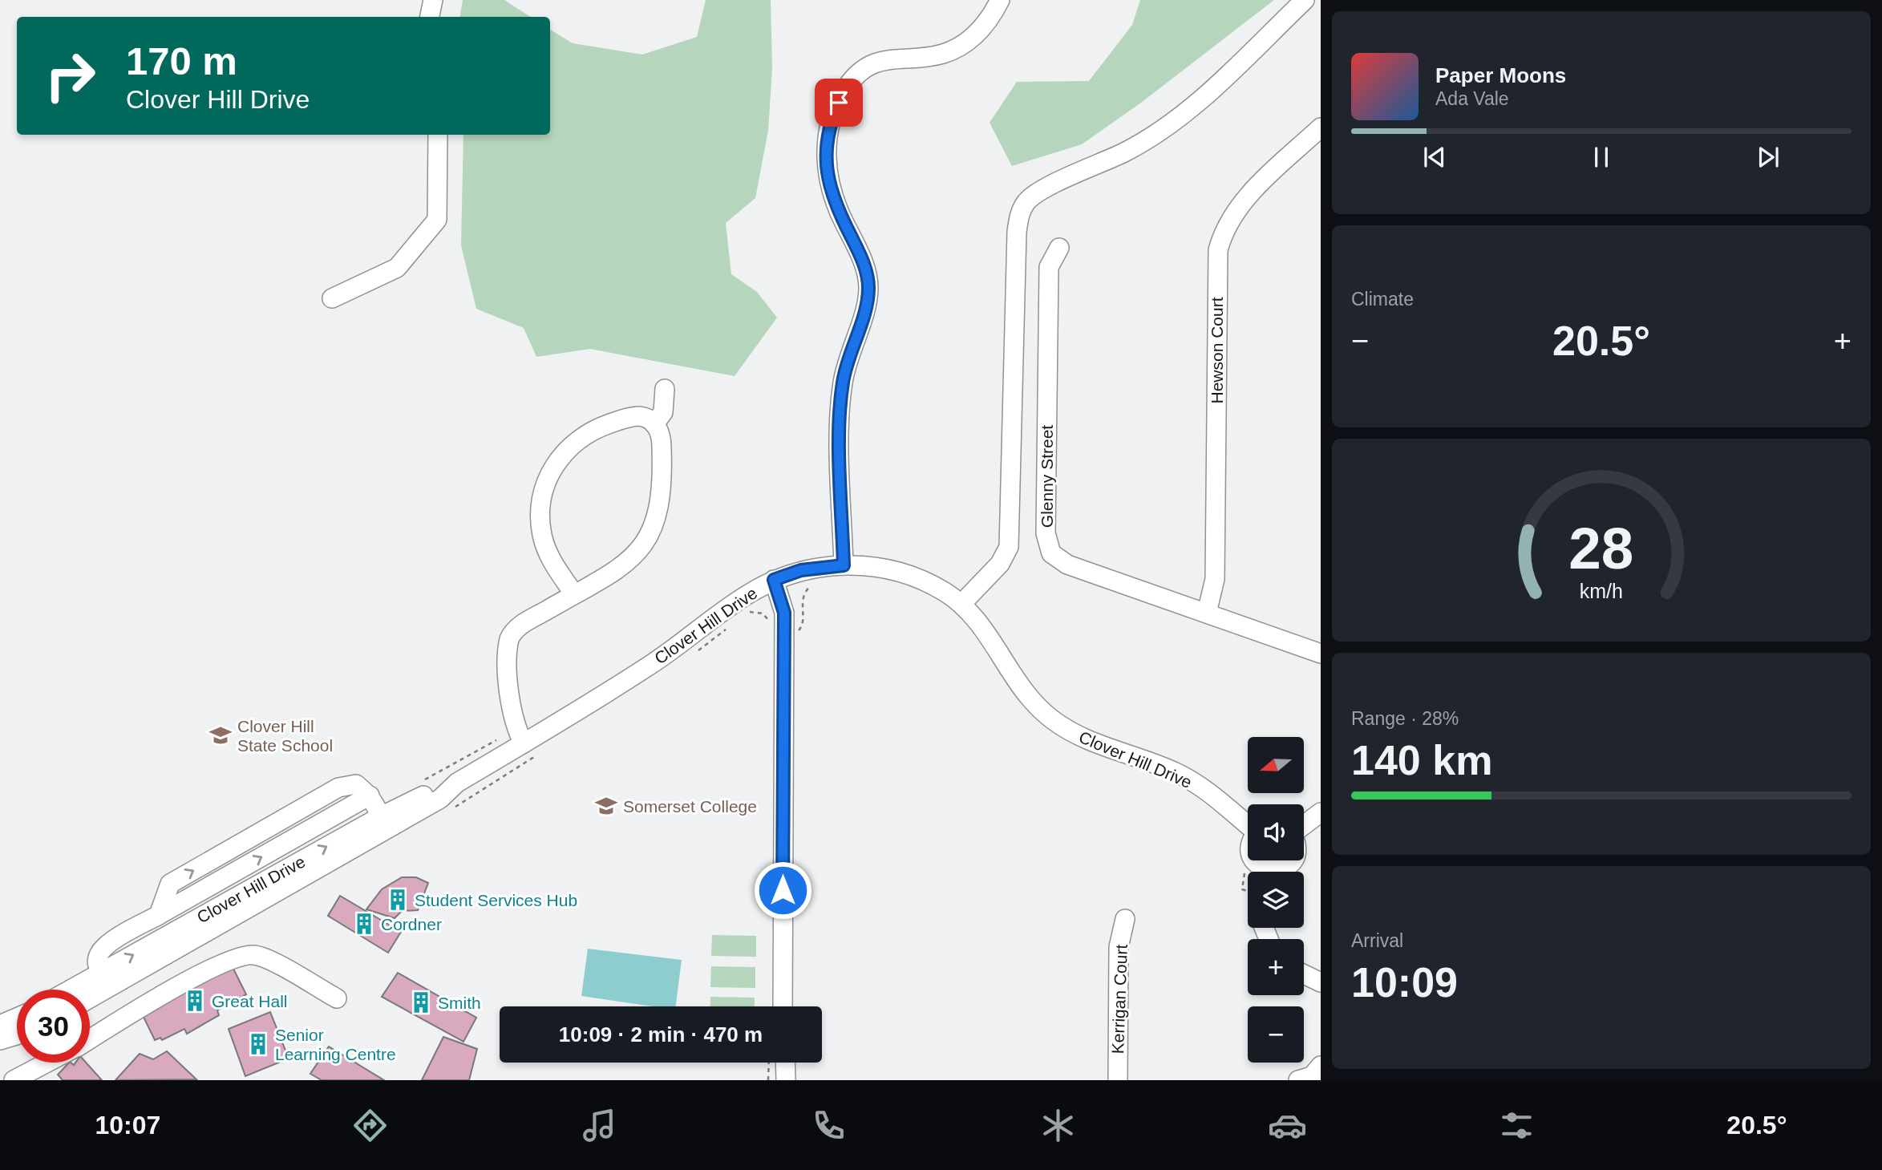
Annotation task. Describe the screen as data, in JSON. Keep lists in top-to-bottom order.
{
  "streets": {
    "street": [
      "Hewson Court",
      "Glenny Street",
      "Clover Hill Drive",
      "Kerrigan Court"
    ]
  },
  "crossings": [
    ["Hewson Court", "Glenny Street"]
  ],
  "places": {
    "school or university": ["Clover Hill State School", "Somerset College"],
    "building": [
      "Student Services Hub",
      "Cordner",
      "Great Hall",
      "Smith",
      "Senior Learning Centre"
    ]
  },
  "north": "left",
  "page": {
    "turn": ["170 m", "Clover Hill Drive"],
    "song": ["Paper Moons", "Ada Vale"],
    "tile": [
      "Climate",
      ["Range · 28%", "140 km"],
      ["Arrival", "10:09"]
    ],
    "heat": ["−", "20.5°", "+"],
    "map_buttons": ["+", "−"],
    "limit": "30",
    "trip": "10:09 · 2 min · 470 m",
    "tabs": ["10:07", "20.5°"],
    "gauge": ["28", "km/h"]
  }
}
